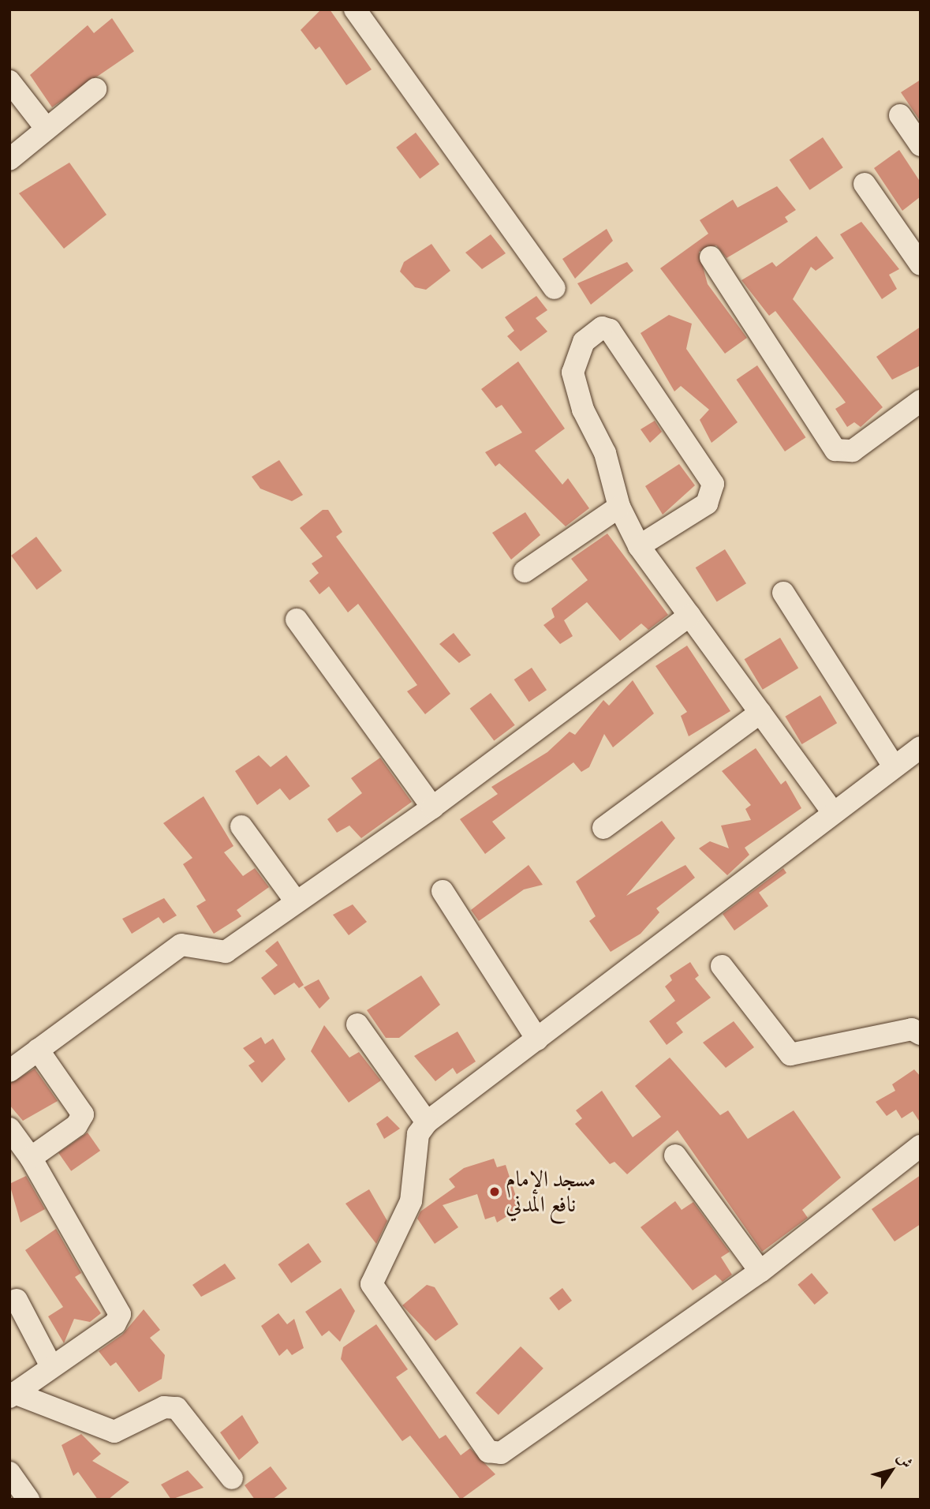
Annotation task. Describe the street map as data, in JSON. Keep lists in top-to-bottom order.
{
  "places": ["مسجد الإمام نافع المدني"],
  "north": "top right"
}
